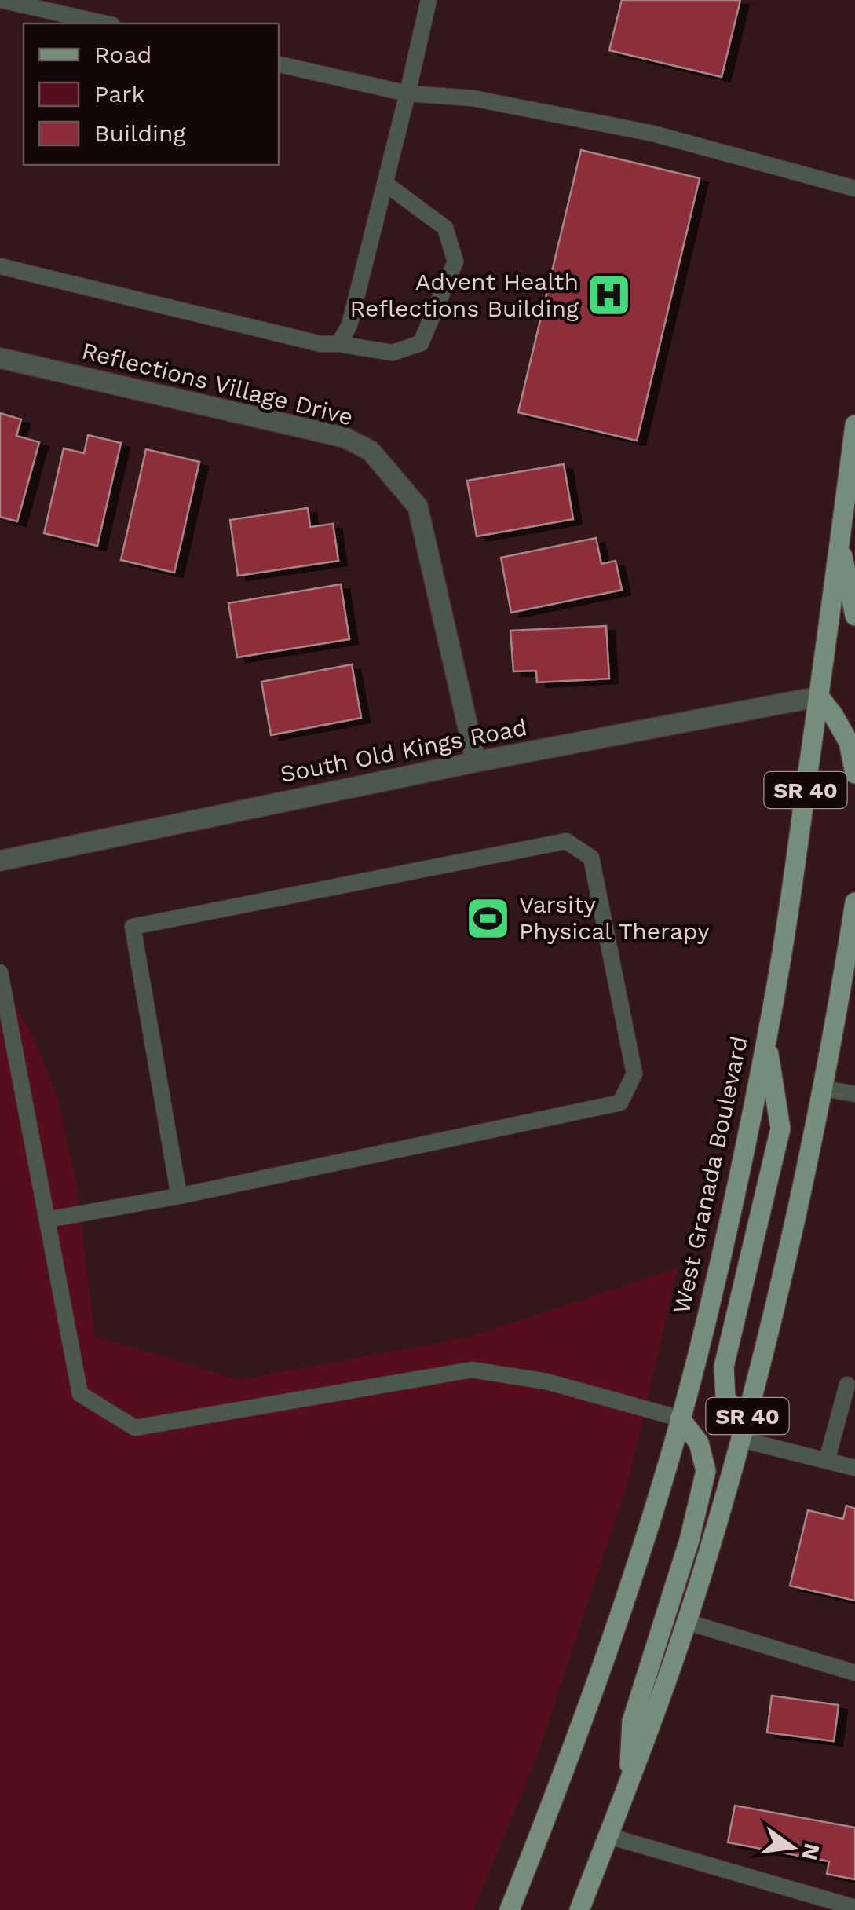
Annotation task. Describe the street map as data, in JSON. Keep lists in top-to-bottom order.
{
  "streets": {
    "main road": ["SR 40", "West Granada Boulevard"],
    "street": ["Reflections Village Drive", "South Old Kings Road"]
  },
  "crossings": [
    ["Reflections Village Drive", "South Old Kings Road"],
    ["South Old Kings Road", "West Granada Boulevard"]
  ],
  "places": {
    "hospital": ["Advent Health Reflections Building"],
    "sports": ["Varsity Physical Therapy"]
  },
  "legend": ["Road", "Park", "Building"],
  "north": "right"
}
